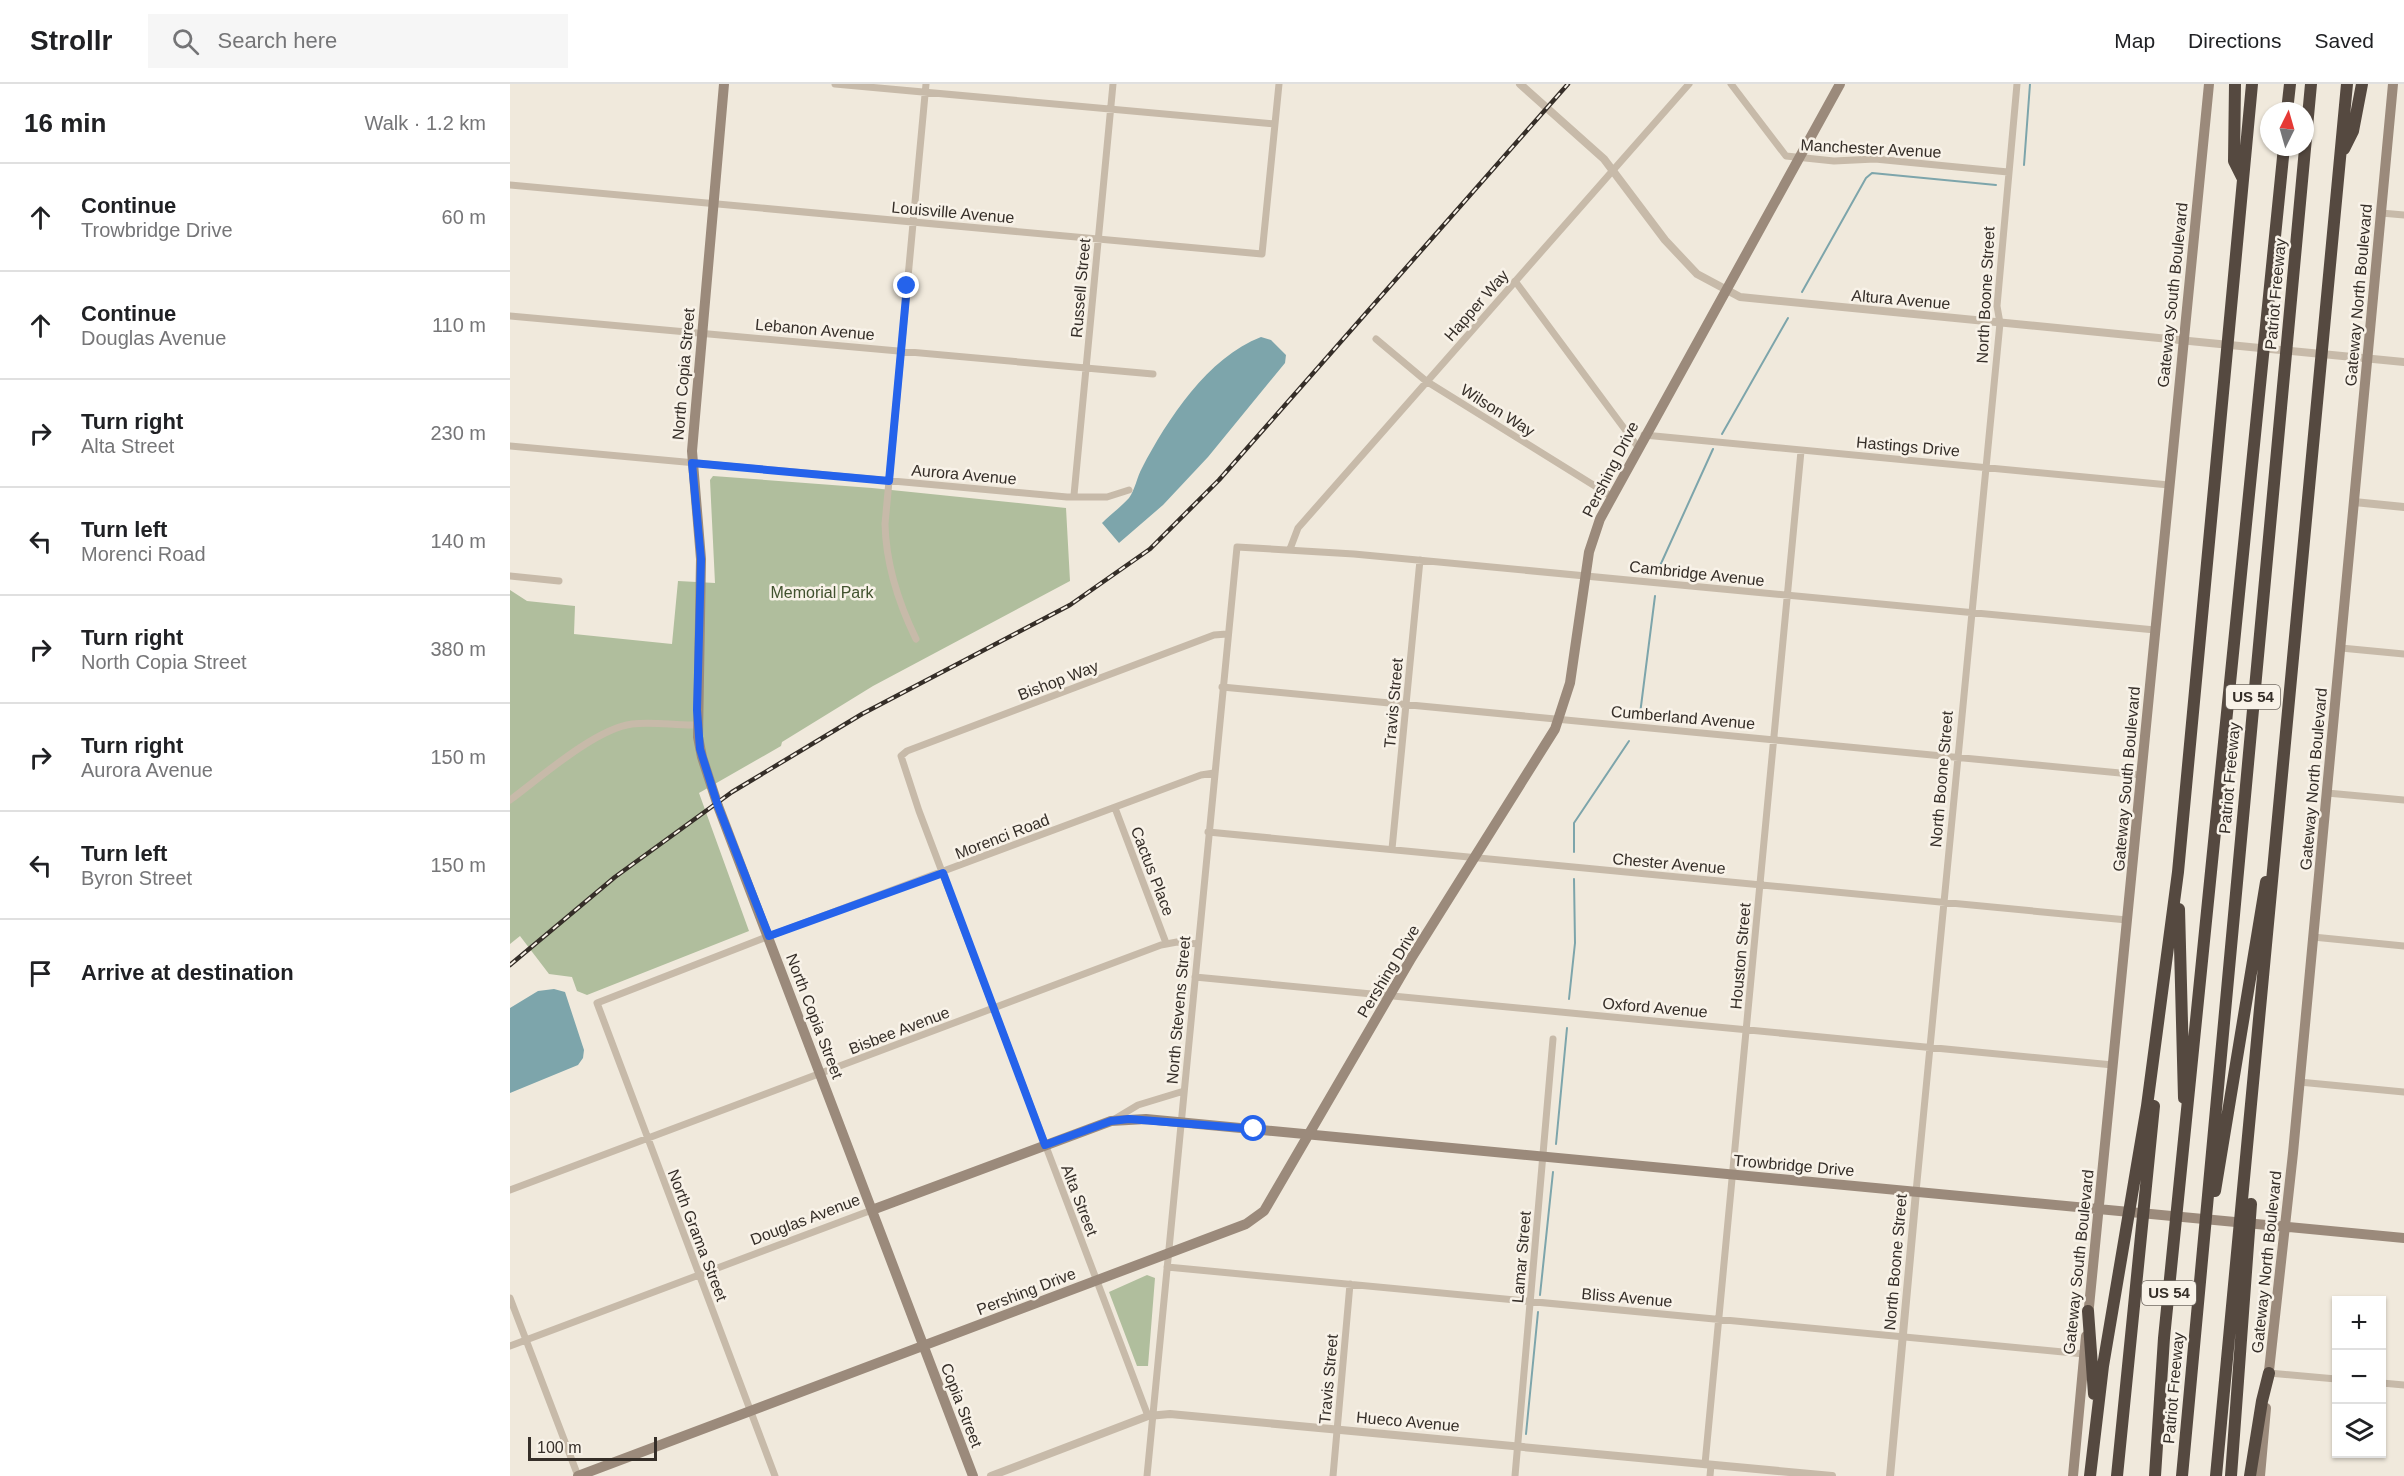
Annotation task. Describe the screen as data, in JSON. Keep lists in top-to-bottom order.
{
  "streets": {
    "highway": ["Patriot Freeway", "US 54"],
    "main road": [
      "Gateway South Boulevard",
      "Gateway North Boulevard",
      "North Copia Street",
      "Pershing Drive",
      "Trowbridge Drive",
      "Douglas Avenue",
      "Copia Street"
    ],
    "street": [
      "Manchester Avenue",
      "Louisville Avenue",
      "Russell Street",
      "North Boone Street",
      "Altura Avenue",
      "Happer Way",
      "Lebanon Avenue",
      "Wilson Way",
      "Hastings Drive",
      "Aurora Avenue",
      "Cambridge Avenue",
      "Bishop Way",
      "Travis Street",
      "Cumberland Avenue",
      "Morenci Road",
      "Chester Avenue",
      "Cactus Place",
      "Houston Street",
      "Oxford Avenue",
      "North Stevens Street",
      "Bisbee Avenue",
      "Alta Street",
      "North Grama Street",
      "Lamar Street",
      "Bliss Avenue",
      "Hueco Avenue"
    ]
  },
  "crossings": [
    ["Manchester Avenue", "North Boone Street"],
    ["Manchester Avenue", "Pershing Drive"],
    ["Louisville Avenue", "Russell Street"],
    ["Louisville Avenue", "North Copia Street"],
    ["Russell Street", "Lebanon Avenue"],
    ["Russell Street", "Aurora Avenue"],
    ["North Boone Street", "Altura Avenue"],
    ["North Boone Street", "Hastings Drive"],
    ["North Boone Street", "Cambridge Avenue"],
    ["North Boone Street", "Cumberland Avenue"],
    ["North Boone Street", "Chester Avenue"],
    ["North Boone Street", "Oxford Avenue"],
    ["North Boone Street", "Trowbridge Drive"],
    ["North Boone Street", "Bliss Avenue"],
    ["Gateway South Boulevard", "Altura Avenue"],
    ["Gateway South Boulevard", "Hastings Drive"],
    ["Gateway South Boulevard", "Cambridge Avenue"],
    ["Gateway South Boulevard", "Cumberland Avenue"],
    ["Gateway South Boulevard", "Chester Avenue"],
    ["Gateway South Boulevard", "Oxford Avenue"],
    ["Gateway South Boulevard", "Trowbridge Drive"],
    ["Gateway South Boulevard", "Bliss Avenue"],
    ["Gateway North Boulevard", "Altura Avenue"],
    ["Gateway North Boulevard", "Trowbridge Drive"],
    ["Altura Avenue", "Happer Way"],
    ["Altura Avenue", "Pershing Drive"],
    ["Happer Way", "Wilson Way"],
    ["Happer Way", "Cambridge Avenue"],
    ["Lebanon Avenue", "North Copia Street"],
    ["North Copia Street", "Pershing Drive"],
    ["North Copia Street", "Aurora Avenue"],
    ["North Copia Street", "Morenci Road"],
    ["North Copia Street", "Bisbee Avenue"],
    ["North Copia Street", "Douglas Avenue"],
    ["North Copia Street", "Copia Street"],
    ["Wilson Way", "Pershing Drive"],
    ["Hastings Drive", "Pershing Drive"],
    ["Hastings Drive", "Houston Street"],
    ["Pershing Drive", "Cambridge Avenue"],
    ["Pershing Drive", "Cumberland Avenue"],
    ["Pershing Drive", "Chester Avenue"],
    ["Pershing Drive", "Oxford Avenue"],
    ["Pershing Drive", "North Stevens Street"],
    ["Pershing Drive", "Trowbridge Drive"],
    ["Pershing Drive", "Alta Street"],
    ["Pershing Drive", "North Grama Street"],
    ["Pershing Drive", "Copia Street"],
    ["Cambridge Avenue", "Travis Street"],
    ["Cambridge Avenue", "Houston Street"],
    ["Cambridge Avenue", "North Stevens Street"],
    ["Bishop Way", "North Stevens Street"],
    ["Bishop Way", "Alta Street"],
    ["Travis Street", "Cumberland Avenue"],
    ["Travis Street", "Chester Avenue"],
    ["Travis Street", "Bliss Avenue"],
    ["Travis Street", "Hueco Avenue"],
    ["Cumberland Avenue", "Houston Street"],
    ["Cumberland Avenue", "North Stevens Street"],
    ["Morenci Road", "Cactus Place"],
    ["Morenci Road", "North Stevens Street"],
    ["Morenci Road", "Alta Street"],
    ["Morenci Road", "North Grama Street"],
    ["Chester Avenue", "Houston Street"],
    ["Chester Avenue", "North Stevens Street"],
    ["Cactus Place", "Bisbee Avenue"],
    ["Houston Street", "Oxford Avenue"],
    ["Houston Street", "Trowbridge Drive"],
    ["Houston Street", "Bliss Avenue"],
    ["Houston Street", "Hueco Avenue"],
    ["Oxford Avenue", "North Stevens Street"],
    ["North Stevens Street", "Bisbee Avenue"],
    ["North Stevens Street", "Trowbridge Drive"],
    ["North Stevens Street", "Alta Street"],
    ["North Stevens Street", "Douglas Avenue"],
    ["North Stevens Street", "Bliss Avenue"],
    ["North Stevens Street", "Hueco Avenue"],
    ["Bisbee Avenue", "Alta Street"],
    ["Bisbee Avenue", "North Grama Street"],
    ["Trowbridge Drive", "Douglas Avenue"],
    ["Trowbridge Drive", "Lamar Street"],
    ["Alta Street", "Douglas Avenue"],
    ["Alta Street", "Hueco Avenue"],
    ["Douglas Avenue", "North Grama Street"],
    ["Lamar Street", "Bliss Avenue"],
    ["Lamar Street", "Hueco Avenue"]
  ],
  "parks": ["Memorial Park"],
  "scale_bar": "100 m",
  "north": "top",
  "page": {
    "header": "Strollr",
    "search": "Search here",
    "nav": ["Map", "Directions", "Saved"],
    "heading": ["16 min", "Walk · 1.2 km"],
    "list": [
      ["Continue", "Trowbridge Drive", "60 m"],
      ["Continue", "Douglas Avenue", "110 m"],
      ["Turn right", "Alta Street", "230 m"],
      ["Turn left", "Morenci Road", "140 m"],
      ["Turn right", "North Copia Street", "380 m"],
      ["Turn right", "Aurora Avenue", "150 m"],
      ["Turn left", "Byron Street", "150 m"],
      "Arrive at destination"
    ],
    "map_buttons": ["+", "−"],
    "scale": "100 m"
  }
}
